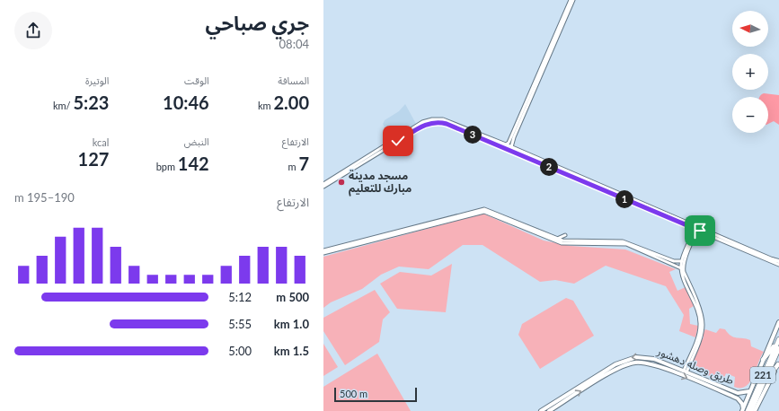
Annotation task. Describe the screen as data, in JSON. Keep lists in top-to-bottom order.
{
  "streets": {
    "highway": ["221"],
    "main road": ["طريق وصله دهشور"]
  },
  "crossings": [
    ["طريق وصله دهشور", "221"]
  ],
  "places": ["مسجد مدينة مبارك للتعليم"],
  "scale_bar": "500 m",
  "north": "left",
  "page": {
    "heading": ["جري صباحي", "08:04"],
    "map_buttons": ["+", "−"],
    "stats": [
      ["المسافة", "2.00 km"],
      ["الوقت", "10:46"],
      ["الوتيرة", "5:23 /km"],
      ["الارتفاع", "7 m"],
      ["النبض", "142 bpm"],
      ["kcal", "127"]
    ],
    "pins": ["3", "2", "1"],
    "chart": ["الارتفاع", "190–195 m"],
    "list": [
      {
        "name": "500 m",
        "note": "5:12"
      },
      {
        "name": "1.0 km",
        "note": "5:55"
      },
      {
        "name": "1.5 km",
        "note": "5:00"
      }
    ],
    "scale": "500 m"
  }
}
